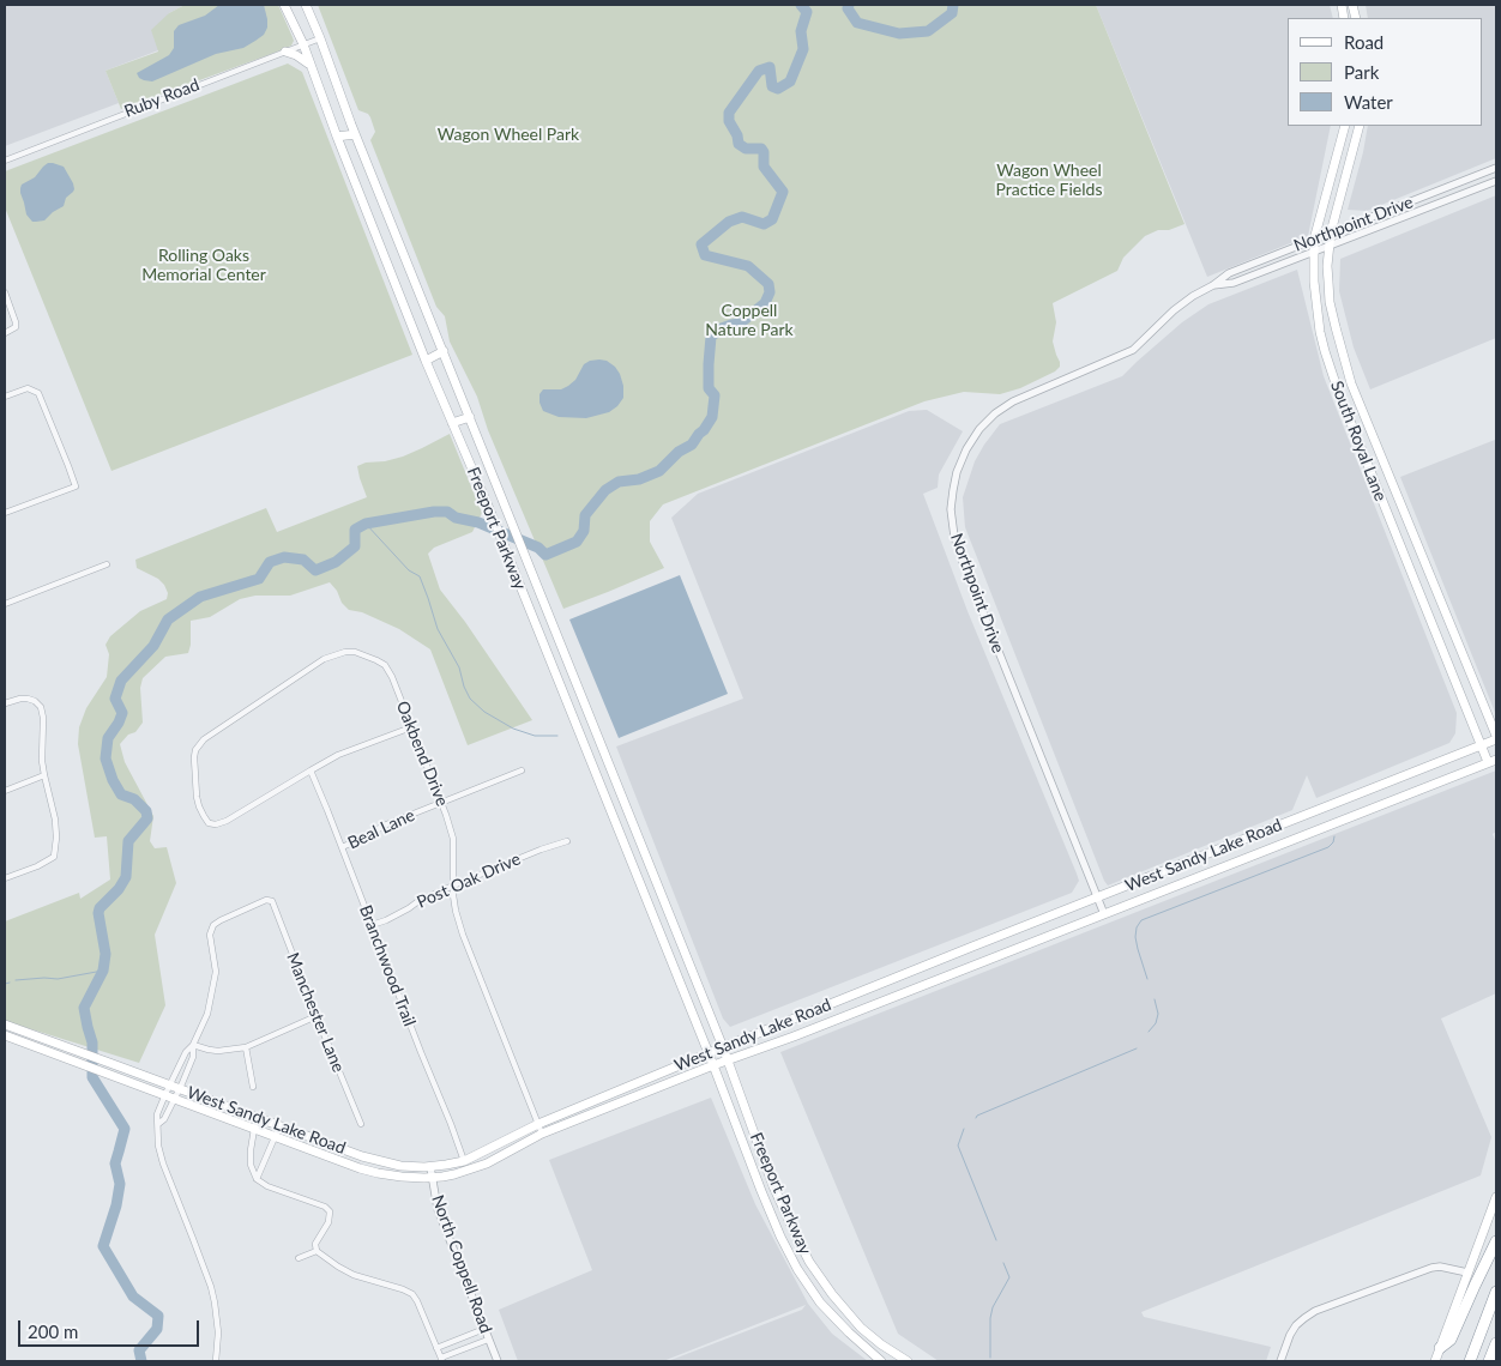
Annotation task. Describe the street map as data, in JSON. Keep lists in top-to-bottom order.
{
  "streets": {
    "main road": ["South Royal Lane", "Freeport Parkway", "West Sandy Lake Road"],
    "street": [
      "Ruby Road",
      "Northpoint Drive",
      "Oakbend Drive",
      "Beal Lane",
      "Post Oak Drive",
      "Branchwood Trail",
      "Manchester Lane",
      "North Coppell Road"
    ]
  },
  "crossings": [
    ["Ruby Road", "Freeport Parkway"],
    ["Northpoint Drive", "South Royal Lane"],
    ["Northpoint Drive", "West Sandy Lake Road"],
    ["South Royal Lane", "West Sandy Lake Road"],
    ["Freeport Parkway", "West Sandy Lake Road"],
    ["Oakbend Drive", "Beal Lane"],
    ["Oakbend Drive", "West Sandy Lake Road"],
    ["Oakbend Drive", "Post Oak Drive"],
    ["Oakbend Drive", "Branchwood Trail"],
    ["Beal Lane", "Branchwood Trail"],
    ["West Sandy Lake Road", "Branchwood Trail"],
    ["West Sandy Lake Road", "North Coppell Road"],
    ["Post Oak Drive", "Branchwood Trail"]
  ],
  "parks": [
    "Wagon Wheel Park",
    "Wagon Wheel Practice Fields",
    "Rolling Oaks Memorial Center",
    "Coppell Nature Park"
  ],
  "legend": ["Road", "Park", "Water"],
  "scale_bar": "200 m"
}
